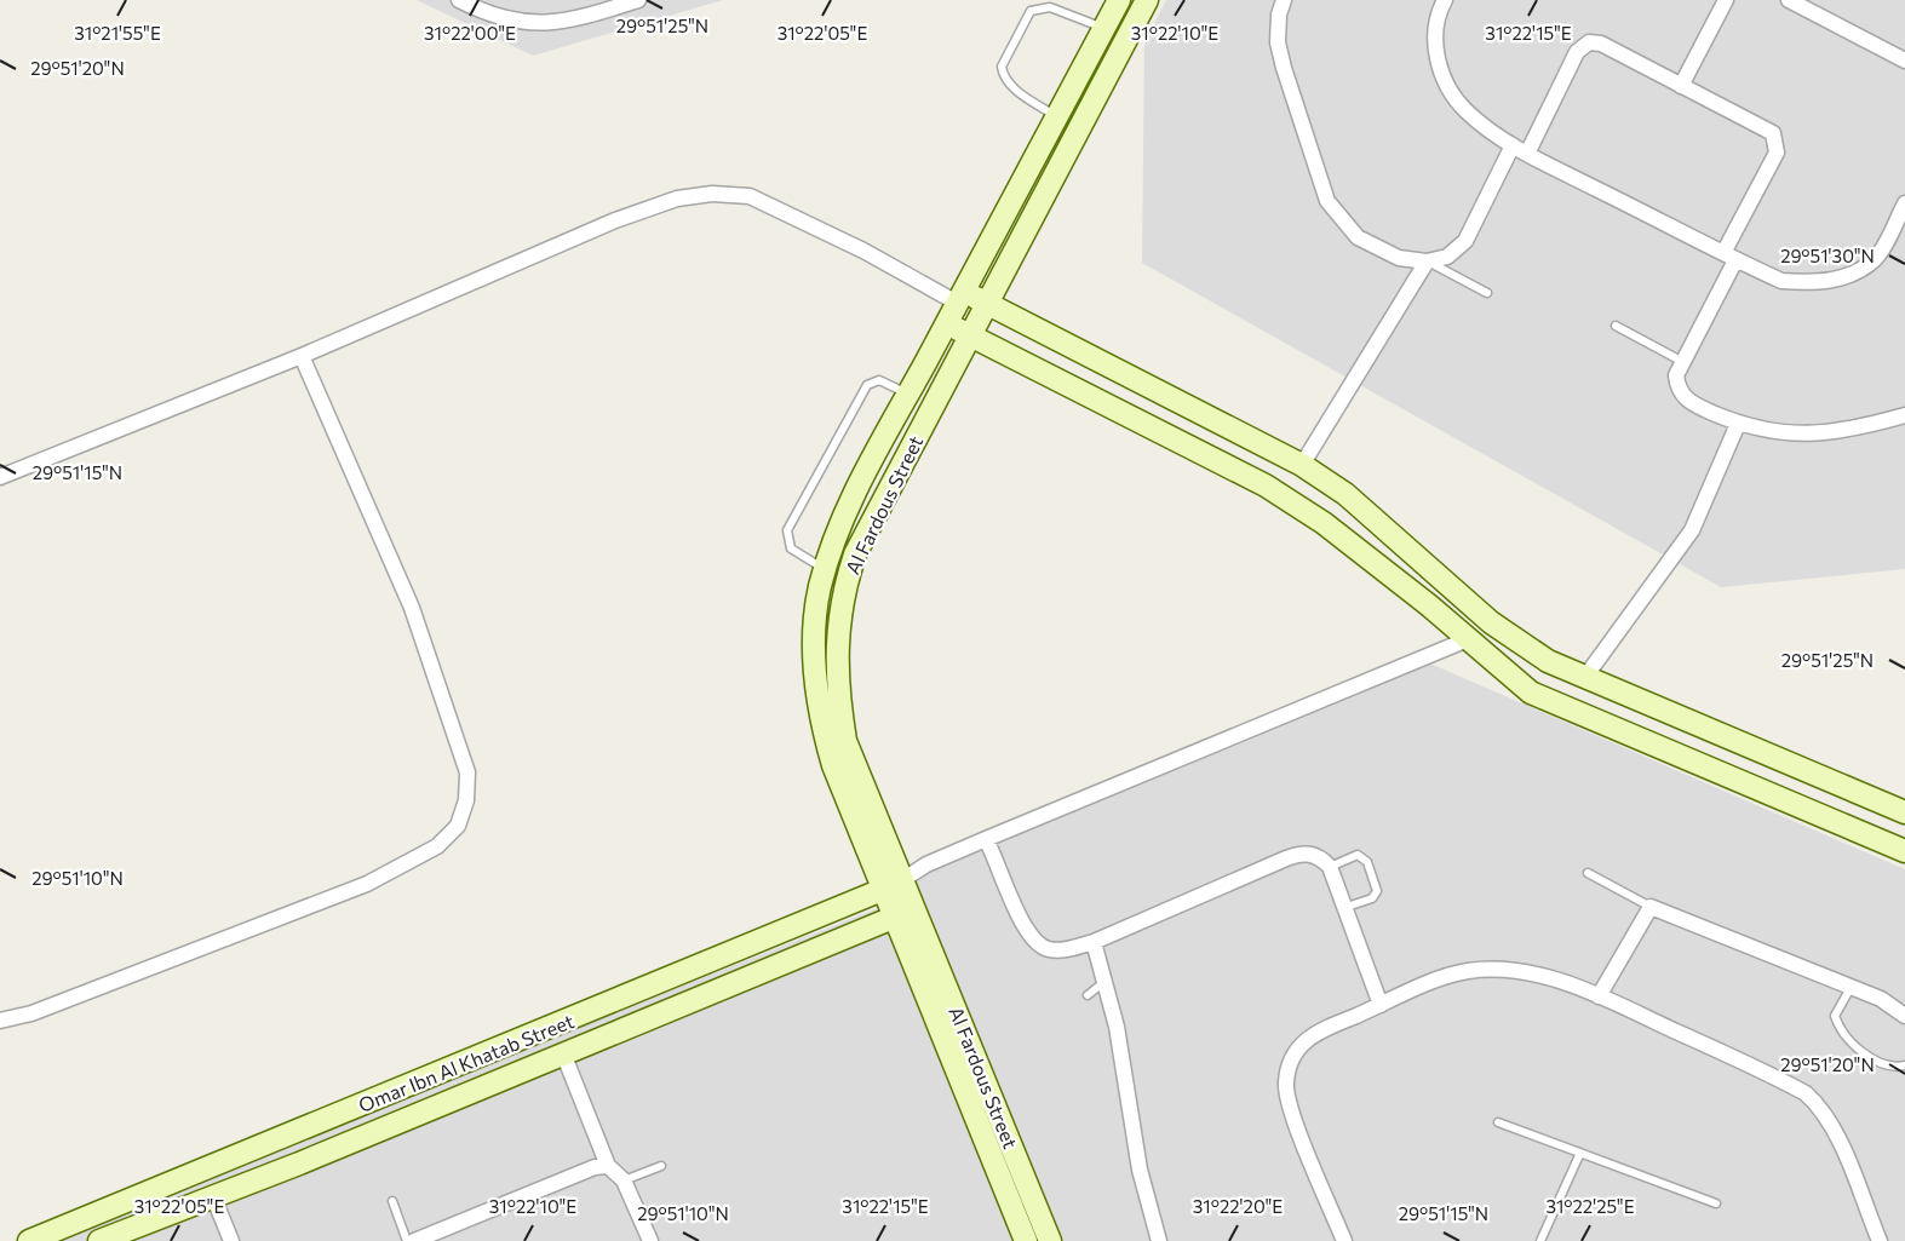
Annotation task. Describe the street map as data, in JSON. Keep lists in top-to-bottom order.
{
  "streets": {
    "street": ["Al Fardous Street", "Omar Ibn Al Khatab Street"]
  },
  "crossings": [
    ["Al Fardous Street", "Omar Ibn Al Khatab Street"]
  ],
  "coordinates": [
    "29°51'25\"N",
    "31°21'55\"E",
    "31°22'00\"E",
    "31°22'05\"E",
    "31°22'10\"E",
    "31°22'15\"E",
    "29°51'20\"N",
    "29°51'30\"N",
    "29°51'15\"N",
    "29°51'10\"N",
    "31°22'20\"E",
    "31°22'25\"E"
  ]
}
